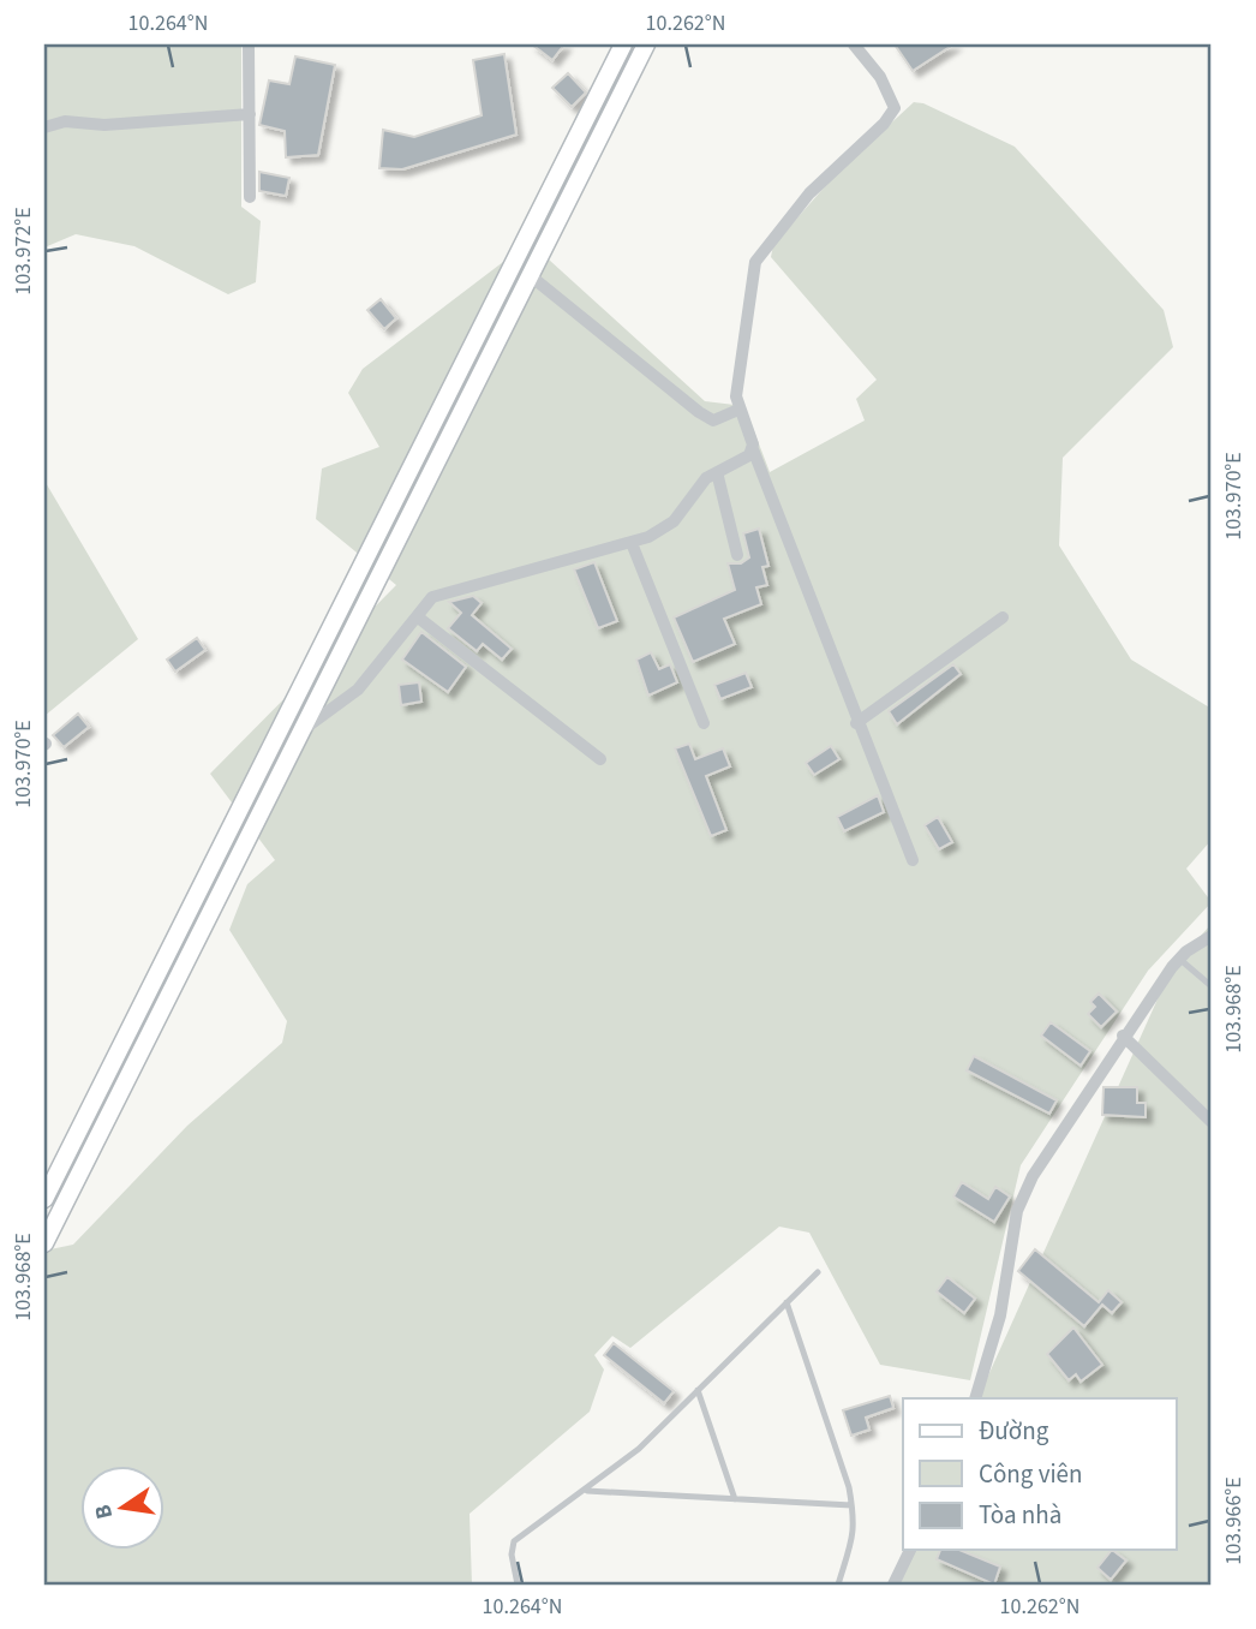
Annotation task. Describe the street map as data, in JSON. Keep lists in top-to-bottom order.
{
  "legend": ["Đường", "Công viên", "Tòa nhà"],
  "north": "left",
  "coordinates": [
    "10.264°N",
    "10.262°N",
    "103.972°E",
    "103.970°E",
    "103.968°E",
    "103.966°E"
  ]
}
